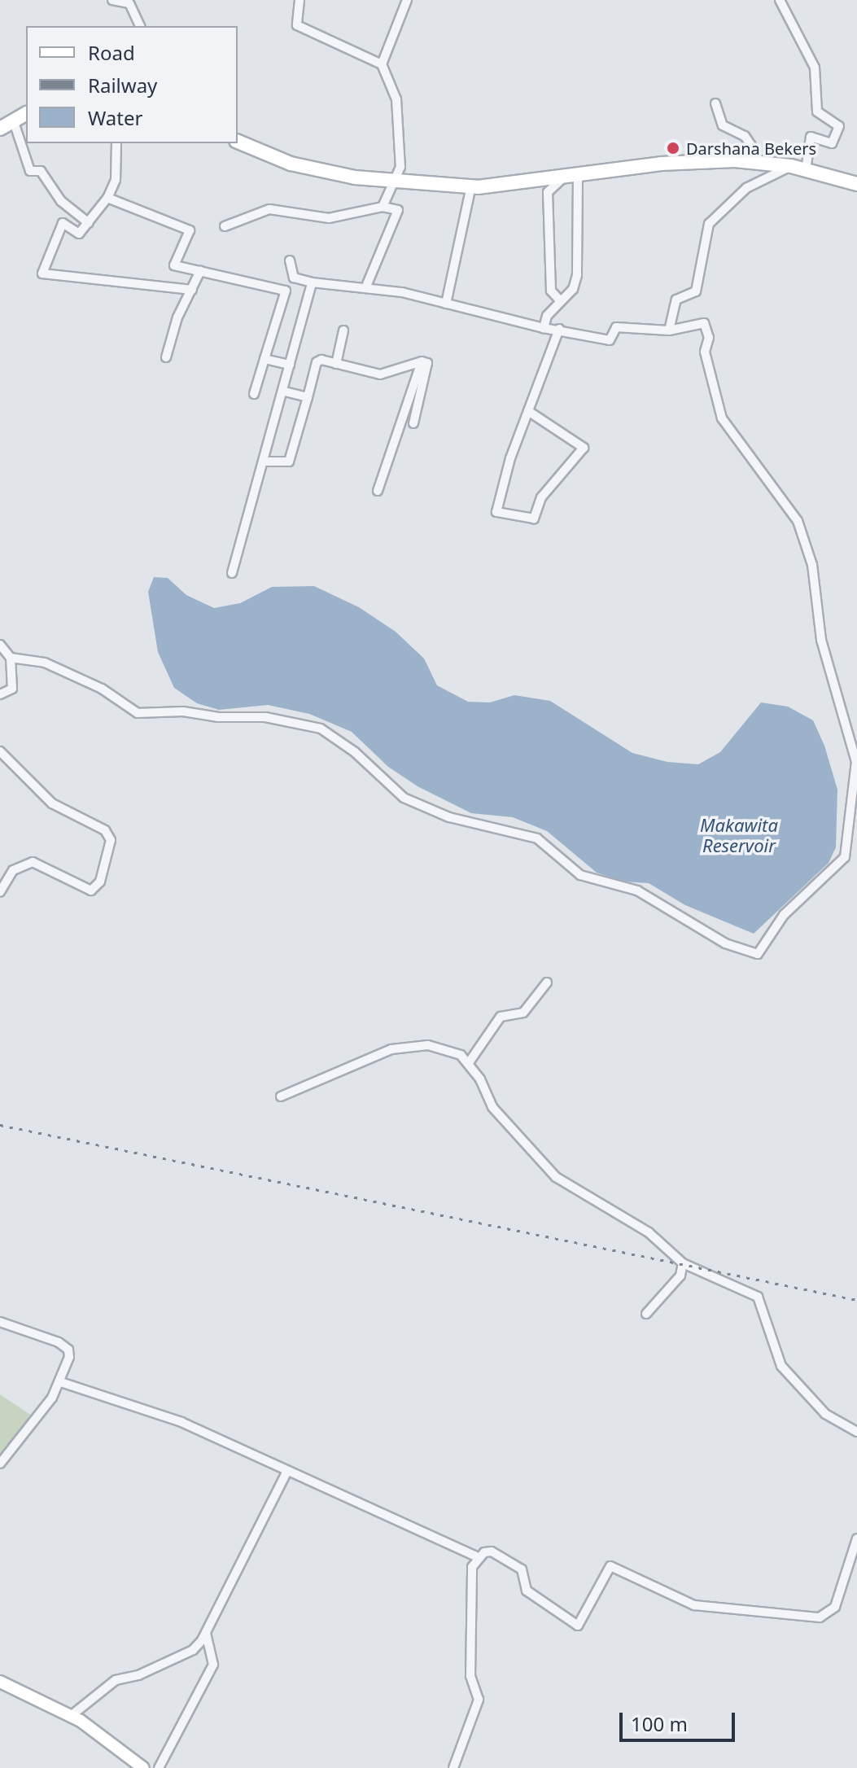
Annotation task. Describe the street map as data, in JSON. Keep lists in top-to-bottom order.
{
  "water": ["Makawita Reservoir"],
  "places": ["Darshana Bekers"],
  "legend": ["Road", "Railway", "Water"],
  "scale_bar": "100 m"
}
